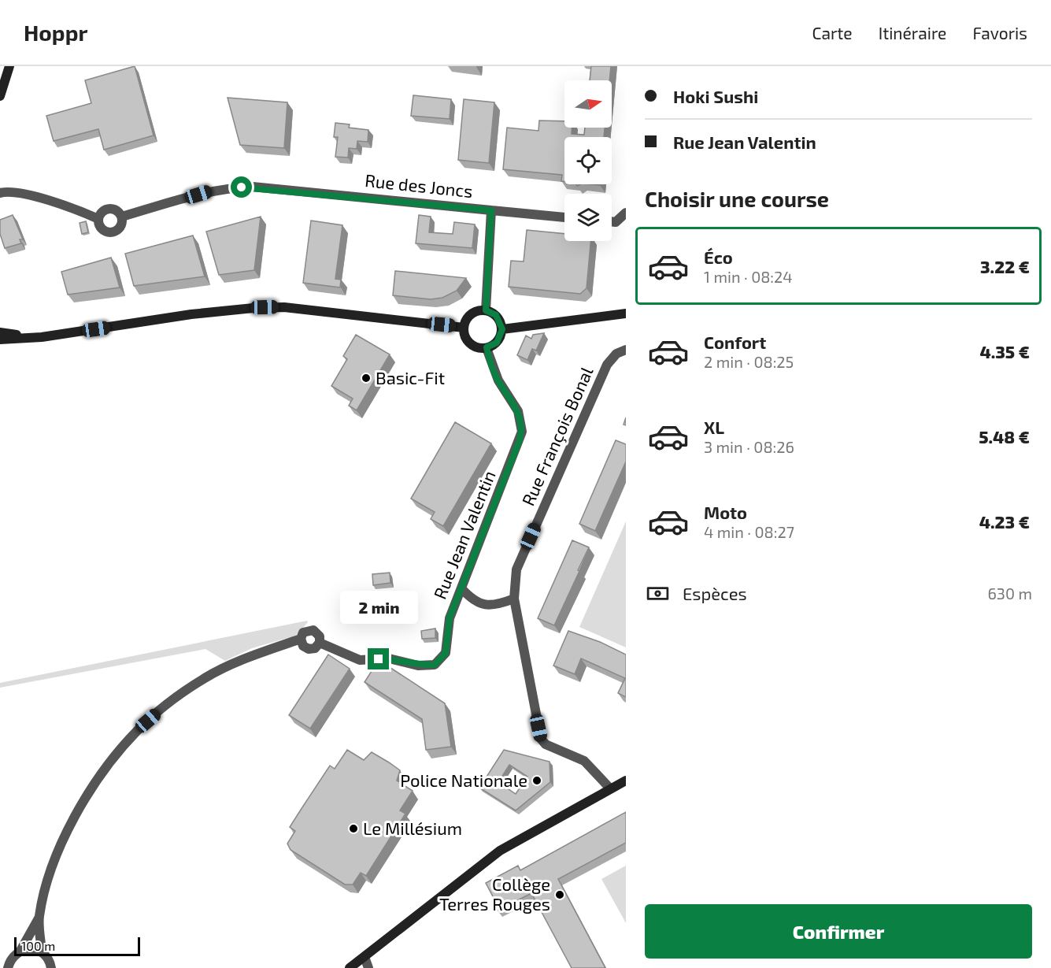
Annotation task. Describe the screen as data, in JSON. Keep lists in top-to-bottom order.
{
  "streets": {
    "street": ["Rue des Joncs", "Rue François Bonal", "Rue Jean Valentin"]
  },
  "crossings": [
    ["Rue des Joncs", "Rue Jean Valentin"]
  ],
  "places": [
    "Basic-Fit",
    "Police Nationale",
    "Le Millésium",
    "Collège Terres Rouges"
  ],
  "scale_bar": "100 m",
  "north": "right",
  "page": {
    "header": "Hoppr",
    "nav": ["Carte", "Itinéraire", "Favoris"],
    "banner": ["Hoki Sushi", "Rue Jean Valentin"],
    "heading": "Choisir une course",
    "list": [
      {
        "name": "Éco",
        "note": "1 min · 08:24",
        "value": "3.22 €"
      },
      {
        "name": "Confort",
        "note": "2 min · 08:25",
        "value": "4.35 €"
      },
      {
        "name": "XL",
        "note": "3 min · 08:26",
        "value": "5.48 €"
      },
      {
        "name": "Moto",
        "note": "4 min · 08:27",
        "value": "4.23 €"
      }
    ],
    "pay": ["Espèces", "630 m"],
    "bubble": "2 min",
    "buttons": "Confirmer",
    "scale": "100 m"
  }
}
